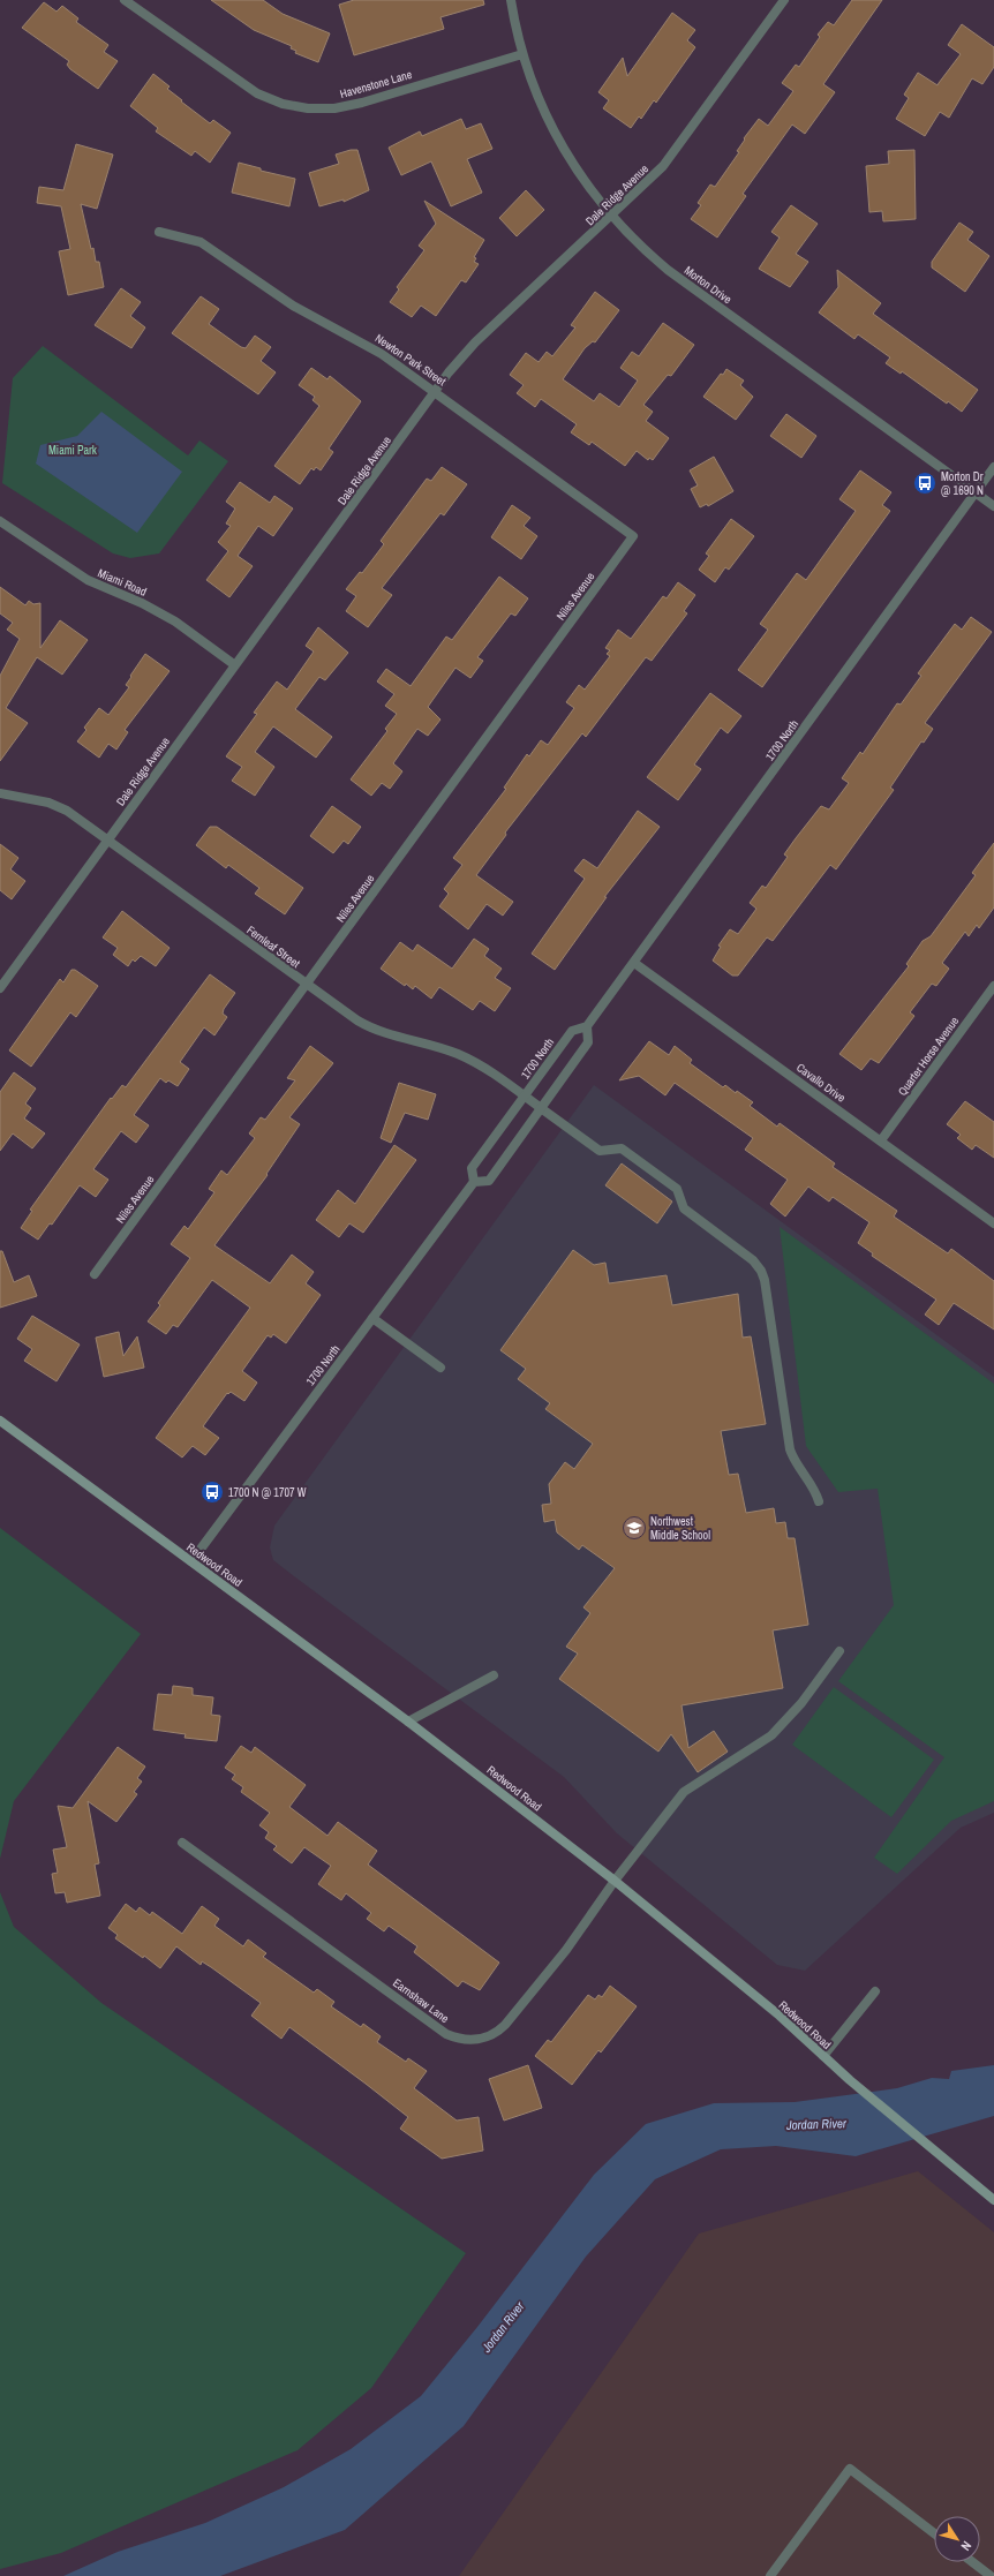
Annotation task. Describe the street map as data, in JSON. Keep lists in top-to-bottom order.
{
  "streets": {
    "main road": ["Redwood Road"],
    "street": [
      "Havenstone Lane",
      "Dale Ridge Avenue",
      "Morton Drive",
      "Newton Park Street",
      "Miami Road",
      "Niles Avenue",
      "1700 North",
      "Fernleaf Street",
      "Quarter Horse Avenue",
      "Cavallo Drive",
      "Earnshaw Lane"
    ]
  },
  "crossings": [
    ["Havenstone Lane", "Morton Drive"],
    ["Dale Ridge Avenue", "Morton Drive"],
    ["Dale Ridge Avenue", "Newton Park Street"],
    ["Dale Ridge Avenue", "Miami Road"],
    ["Dale Ridge Avenue", "Fernleaf Street"],
    ["Morton Drive", "1700 North"],
    ["Newton Park Street", "Niles Avenue"],
    ["Niles Avenue", "Fernleaf Street"],
    ["1700 North", "Fernleaf Street"],
    ["1700 North", "Cavallo Drive"],
    ["1700 North", "Redwood Road"],
    ["Quarter Horse Avenue", "Cavallo Drive"],
    ["Redwood Road", "Earnshaw Lane"]
  ],
  "water": ["Jordan River"],
  "parks": ["Miami Park"],
  "places": {
    "bus stop": ["Morton Dr @ 1690 N", "1700 N @ 1707 W"],
    "school or university": ["Northwest Middle School"]
  },
  "north": "bottom right"
}
